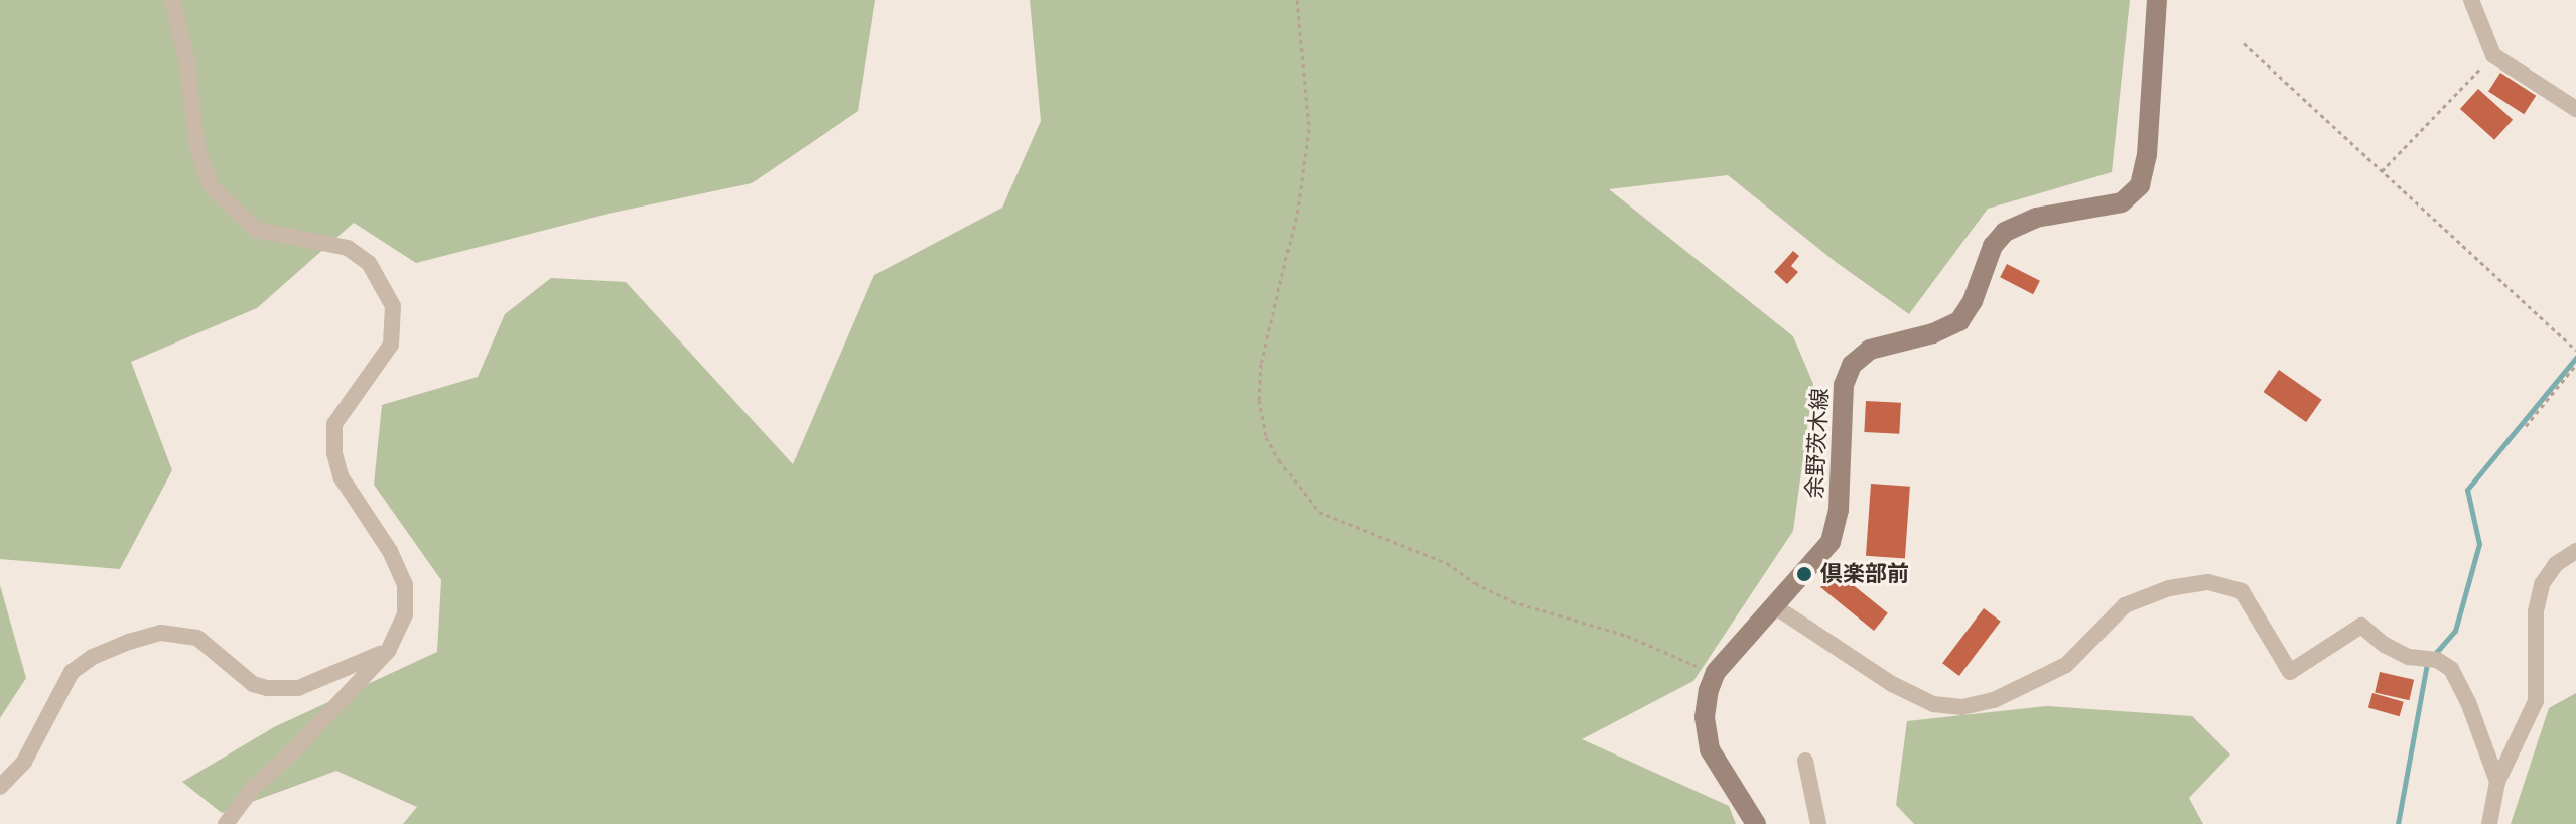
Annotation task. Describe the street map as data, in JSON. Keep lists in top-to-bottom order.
{
  "streets": {
    "main road": ["余野茨木線"]
  },
  "places": ["倶楽部前"]
}
